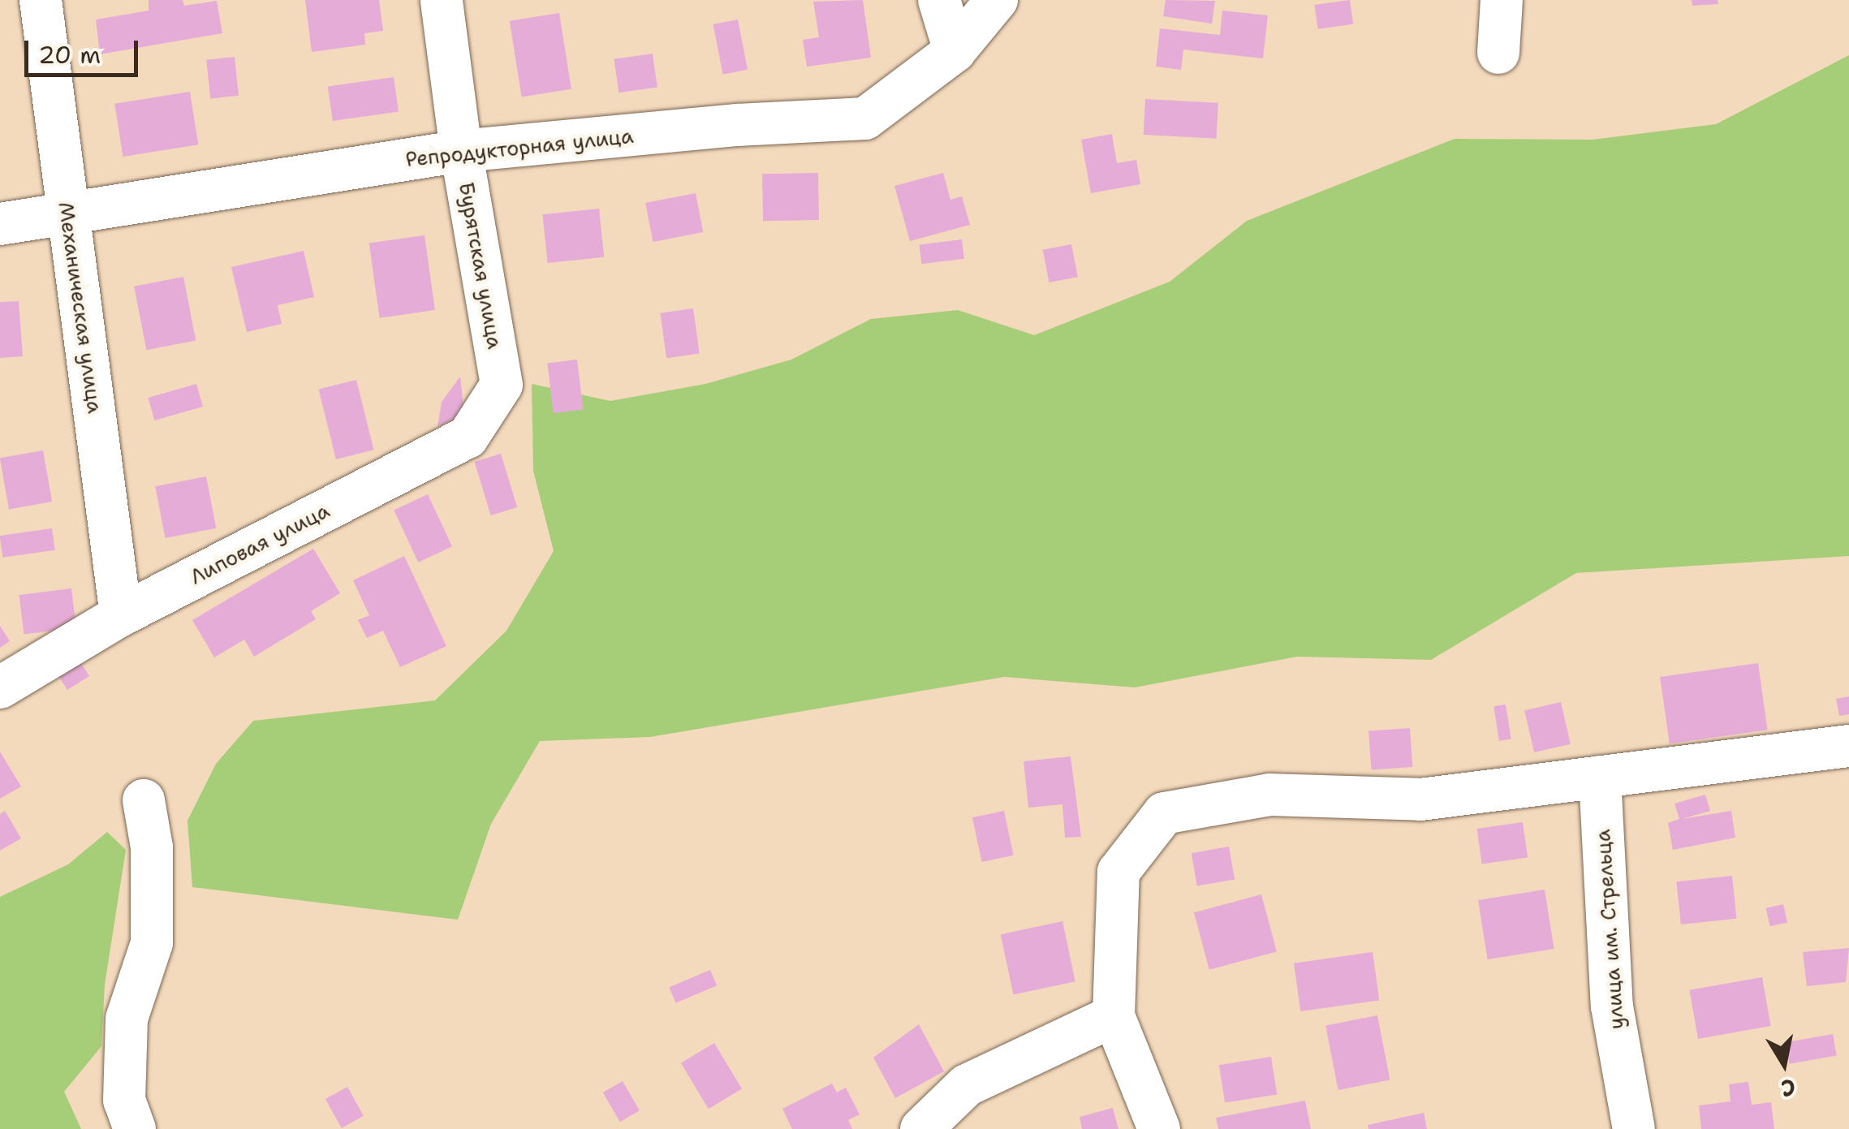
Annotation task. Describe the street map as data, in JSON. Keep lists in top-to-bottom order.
{
  "streets": {
    "street": [
      "Репродукторная улица",
      "Бурятская улица",
      "Механическая улица",
      "Липовая улица",
      "улица им. Стрельца"
    ]
  },
  "crossings": [
    ["Репродукторная улица", "Бурятская улица"],
    ["Репродукторная улица", "Механическая улица"],
    ["Бурятская улица", "Липовая улица"],
    ["Механическая улица", "Липовая улица"]
  ],
  "scale_bar": "20 m",
  "north": "bottom"
}
